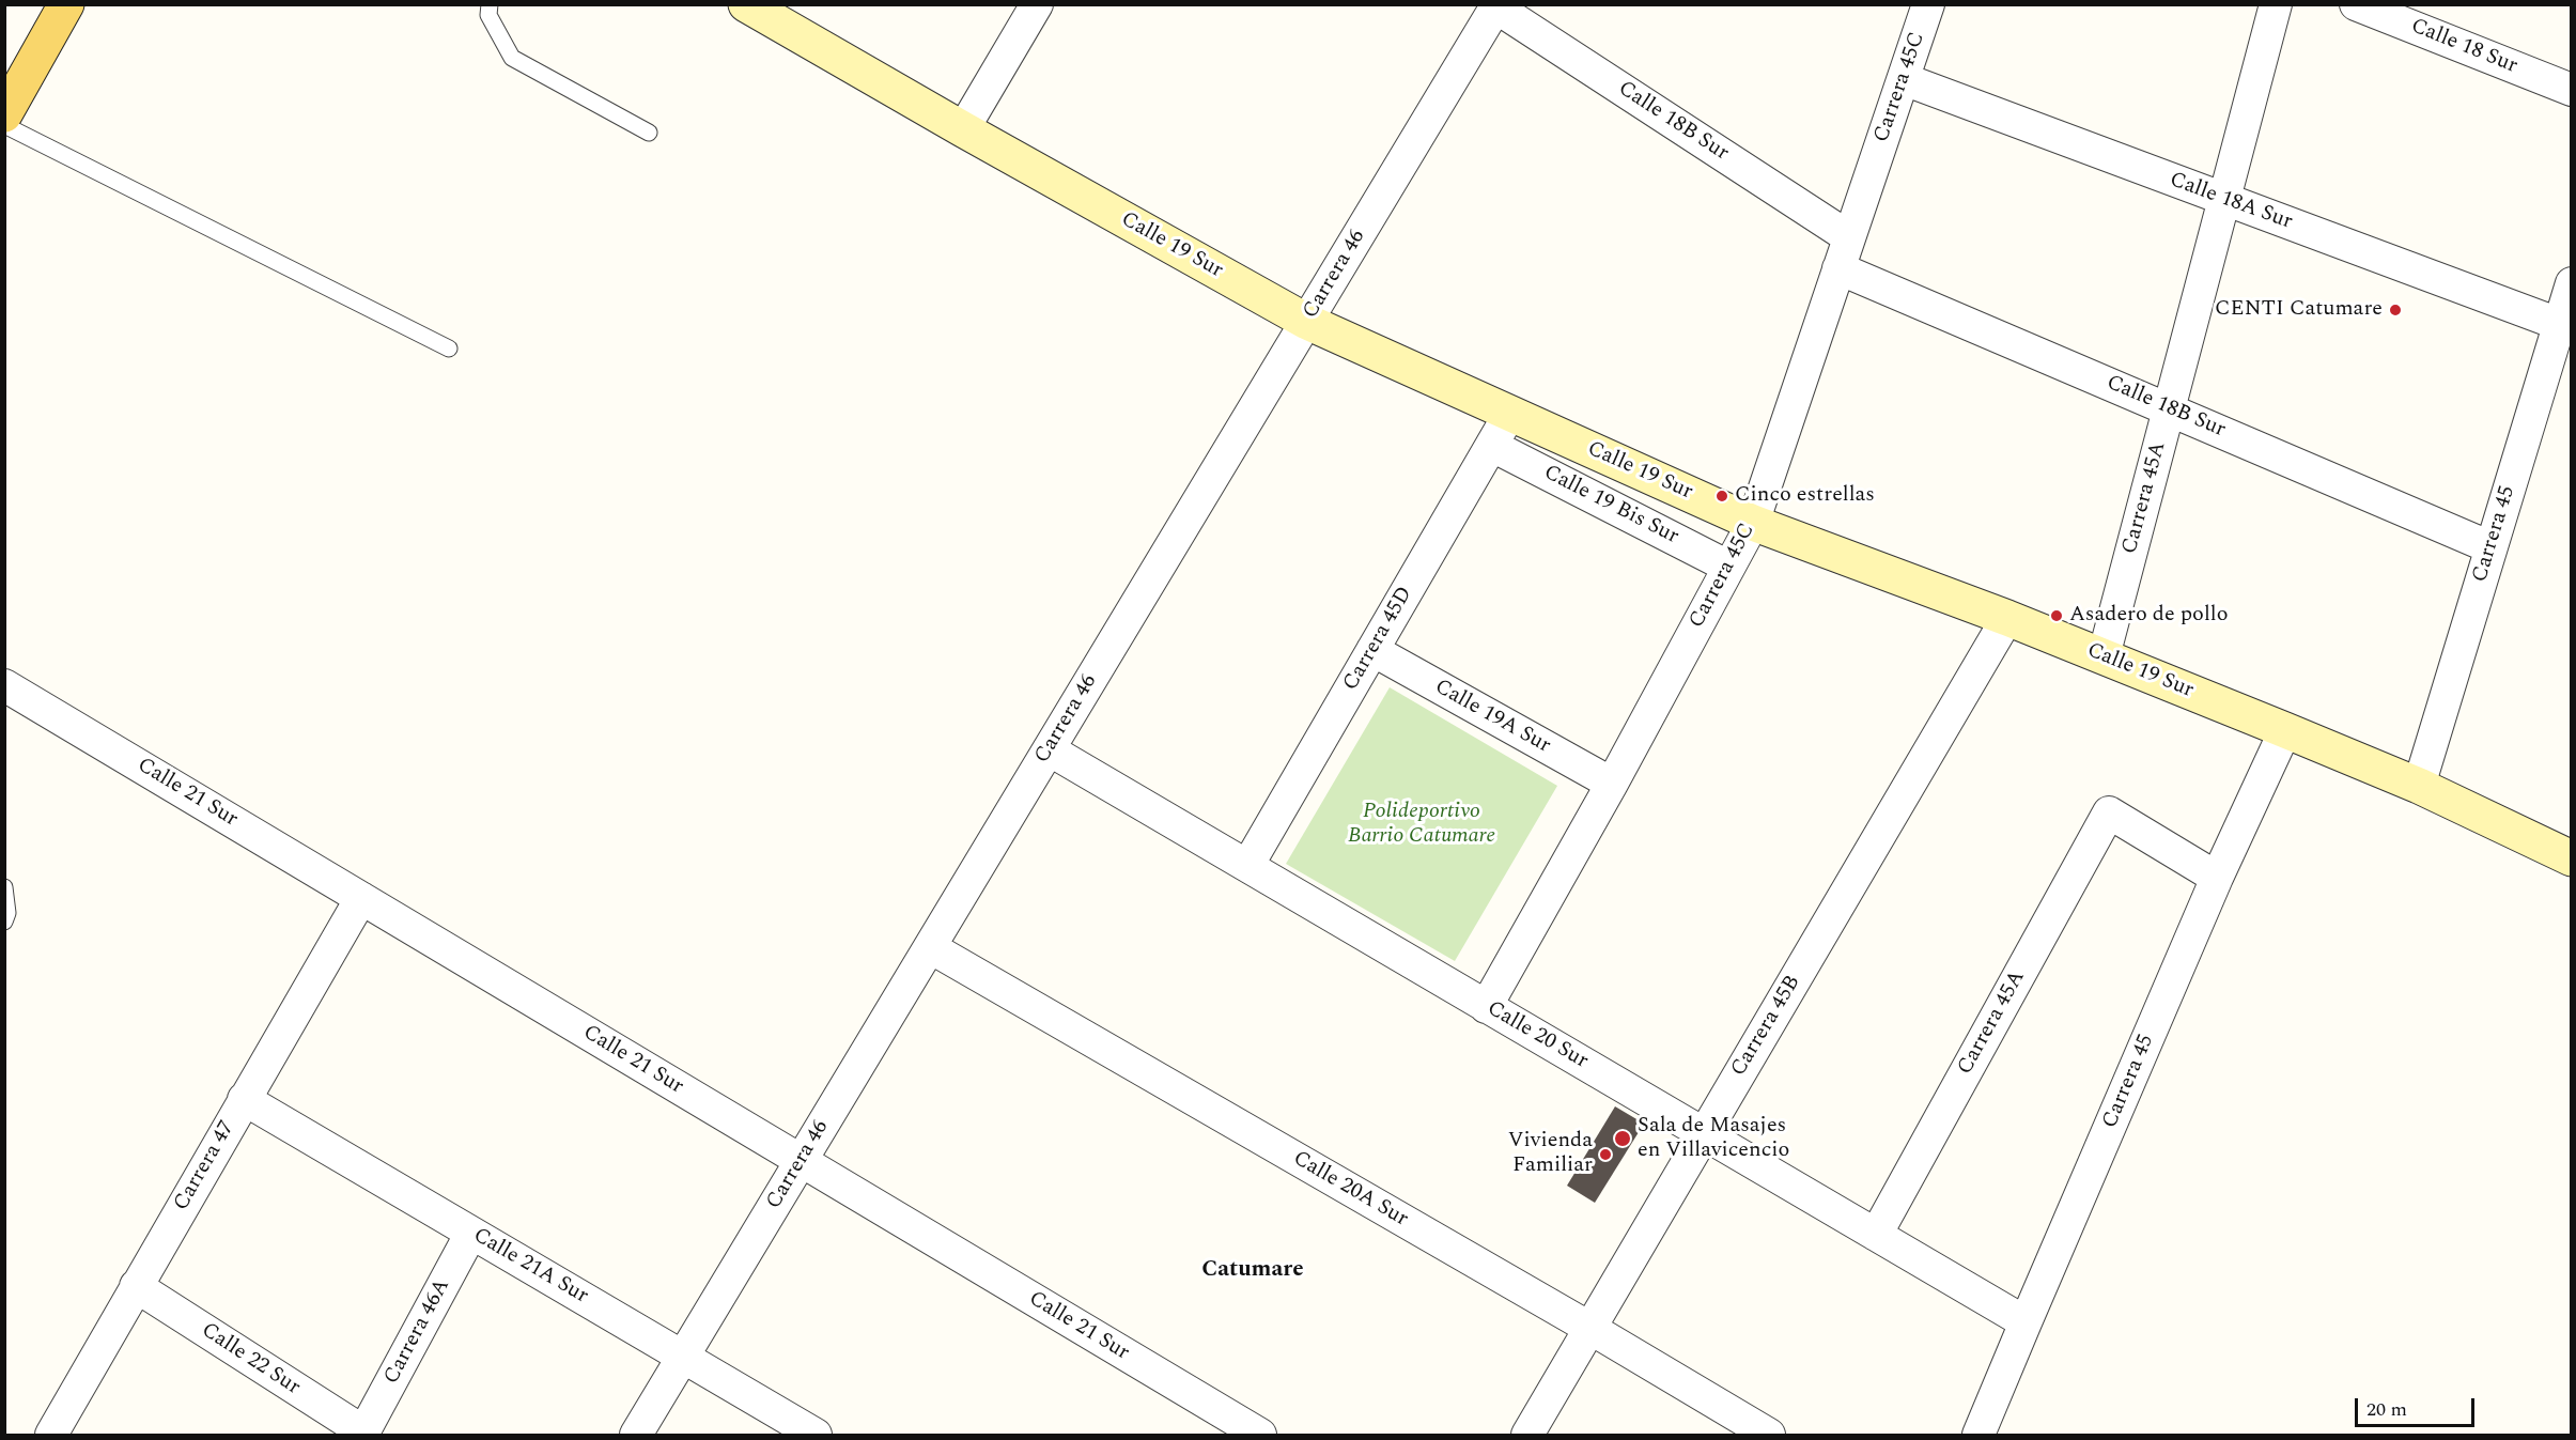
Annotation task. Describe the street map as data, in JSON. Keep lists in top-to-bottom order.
{
  "streets": {
    "street": [
      "Calle 18 Sur",
      "Carrera 45C",
      "Calle 18B Sur",
      "Calle 18A Sur",
      "Calle 19 Sur",
      "Carrera 46",
      "Carrera 45A",
      "Calle 19 Bis Sur",
      "Carrera 45",
      "Carrera 45D",
      "Calle 19A Sur",
      "Calle 21 Sur",
      "Carrera 45B",
      "Calle 20 Sur",
      "Carrera 47",
      "Calle 20A Sur",
      "Calle 21A Sur",
      "Carrera 46A",
      "Calle 22 Sur"
    ]
  },
  "crossings": [
    ["Carrera 45C", "Calle 18B Sur"],
    ["Carrera 45C", "Calle 18A Sur"],
    ["Carrera 45C", "Calle 19 Sur"],
    ["Carrera 45C", "Calle 19 Bis Sur"],
    ["Carrera 45C", "Calle 19A Sur"],
    ["Carrera 45C", "Calle 20 Sur"],
    ["Calle 18B Sur", "Carrera 46"],
    ["Calle 18B Sur", "Carrera 45A"],
    ["Calle 18B Sur", "Carrera 45"],
    ["Calle 18A Sur", "Carrera 45A"],
    ["Calle 18A Sur", "Carrera 45"],
    ["Calle 19 Sur", "Carrera 46"],
    ["Calle 19 Sur", "Carrera 45A"],
    ["Calle 19 Sur", "Carrera 45"],
    ["Calle 19 Sur", "Carrera 45D"],
    ["Calle 19 Sur", "Carrera 45B"],
    ["Carrera 46", "Calle 21 Sur"],
    ["Carrera 46", "Calle 20 Sur"],
    ["Carrera 46", "Calle 20A Sur"],
    ["Carrera 46", "Calle 21A Sur"],
    ["Carrera 45A", "Carrera 45"],
    ["Carrera 45A", "Calle 20 Sur"],
    ["Calle 19 Bis Sur", "Carrera 45D"],
    ["Carrera 45", "Calle 20 Sur"],
    ["Carrera 45D", "Calle 19A Sur"],
    ["Carrera 45D", "Calle 20 Sur"],
    ["Calle 21 Sur", "Carrera 47"],
    ["Carrera 45B", "Calle 20 Sur"],
    ["Carrera 45B", "Calle 20A Sur"],
    ["Carrera 47", "Calle 21A Sur"],
    ["Carrera 47", "Calle 22 Sur"],
    ["Calle 21A Sur", "Carrera 46A"],
    ["Carrera 46A", "Calle 22 Sur"]
  ],
  "districts": ["Catumare"],
  "parks": ["Polideportivo Barrio Catumare"],
  "places": [
    "CENTI Catumare",
    "Cinco estrellas",
    "Asadero de pollo",
    "Sala de Masajes en Villavicencio",
    "Vivienda Familiar"
  ],
  "scale_bar": "20 m"
}
